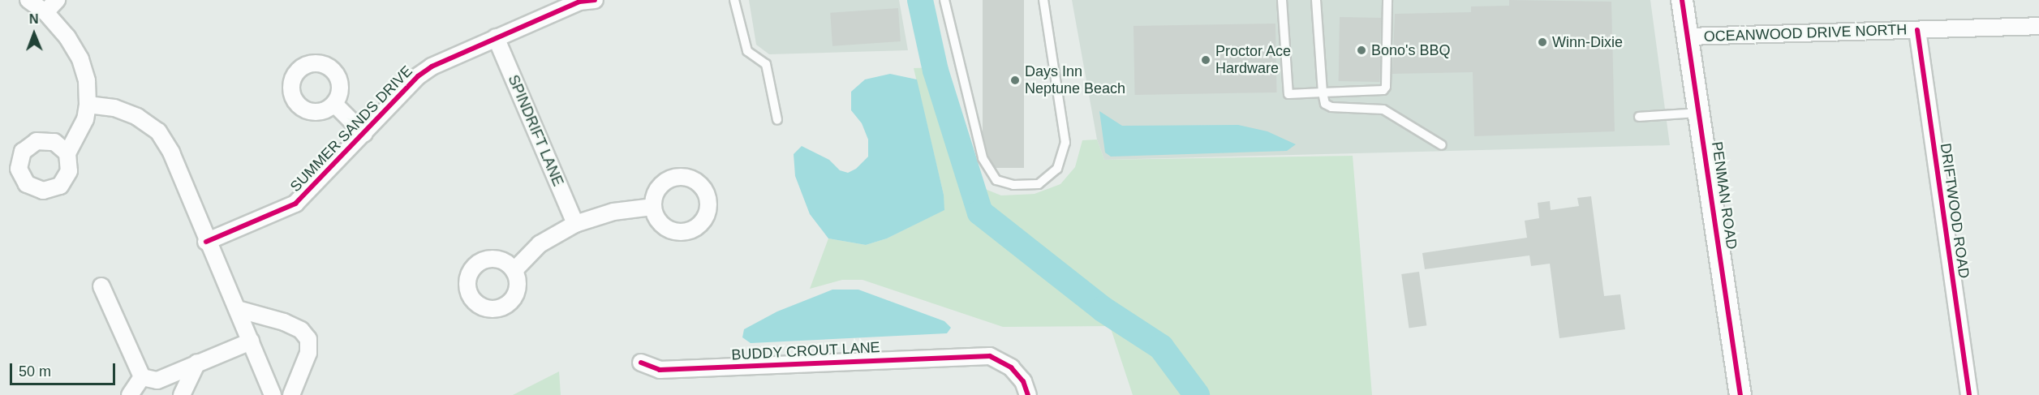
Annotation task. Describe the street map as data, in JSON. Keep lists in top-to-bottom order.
{
  "streets": {
    "street": [
      "OCEANWOOD DRIVE NORTH",
      "SUMMER SANDS DRIVE",
      "SPINDRIFT LANE",
      "PENMAN ROAD",
      "DRIFTWOOD ROAD",
      "BUDDY CROUT LANE"
    ]
  },
  "crossings": [
    ["OCEANWOOD DRIVE NORTH", "PENMAN ROAD"],
    ["OCEANWOOD DRIVE NORTH", "DRIFTWOOD ROAD"],
    ["SUMMER SANDS DRIVE", "SPINDRIFT LANE"]
  ],
  "places": [
    "Winn-Dixie",
    "Bono's BBQ",
    "Proctor Ace Hardware",
    "Days Inn Neptune Beach"
  ],
  "scale_bar": "50 m",
  "north": "top"
}
